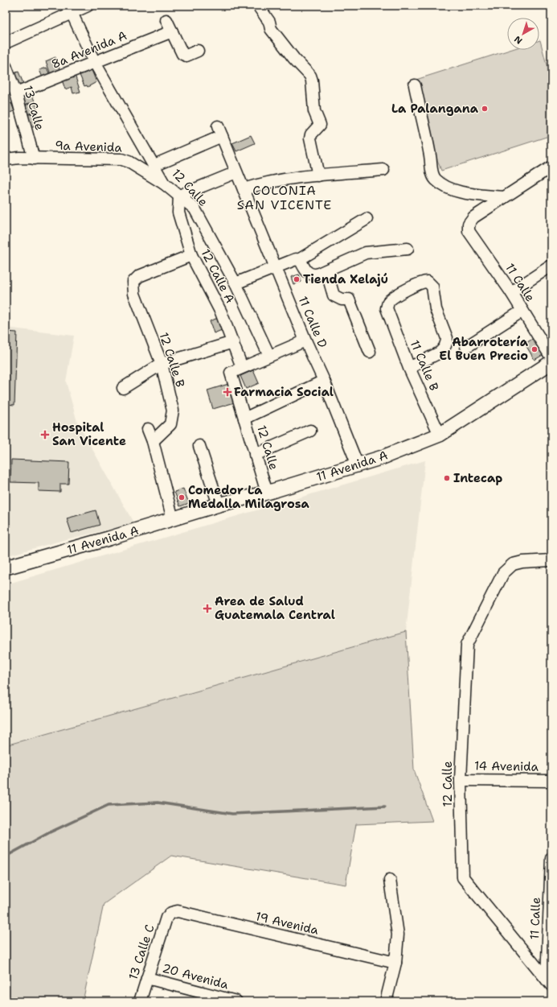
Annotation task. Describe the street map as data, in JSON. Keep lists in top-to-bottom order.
{
  "streets": {
    "street": [
      "8a Avenida A",
      "13 Calle",
      "9a Avenida",
      "12 Calle",
      "12 Calle A",
      "11 Calle",
      "11 Calle D",
      "12 Calle B",
      "11 Calle B",
      "11 Avenida A",
      "14 Avenida",
      "19 Avenida",
      "13 Calle C",
      "20 Avenida"
    ]
  },
  "crossings": [
    ["8a Avenida A", "13 Calle"],
    ["8a Avenida A", "12 Calle"],
    ["13 Calle", "9a Avenida"],
    ["9a Avenida", "12 Calle"],
    ["12 Calle", "12 Calle A"],
    ["12 Calle", "11 Calle"],
    ["12 Calle", "11 Calle D"],
    ["12 Calle", "11 Avenida A"],
    ["12 Calle", "14 Avenida"],
    ["12 Calle A", "12 Calle B"],
    ["11 Calle D", "11 Avenida A"],
    ["11 Calle B", "11 Avenida A"],
    ["19 Avenida", "13 Calle C"],
    ["13 Calle C", "20 Avenida"]
  ],
  "districts": ["COLONIA SAN VICENTE"],
  "places": {
    "other": [
      "La Palangana",
      "Tienda Xelajú",
      "Abarrotería El Buen Precio",
      "Intecap",
      "Comedor La Medalla Milagrosa"
    ],
    "health": ["Farmacia Social", "Hospital San Vicente", "Area de Salud Guatemala Central"]
  },
  "north": "bottom left"
}
